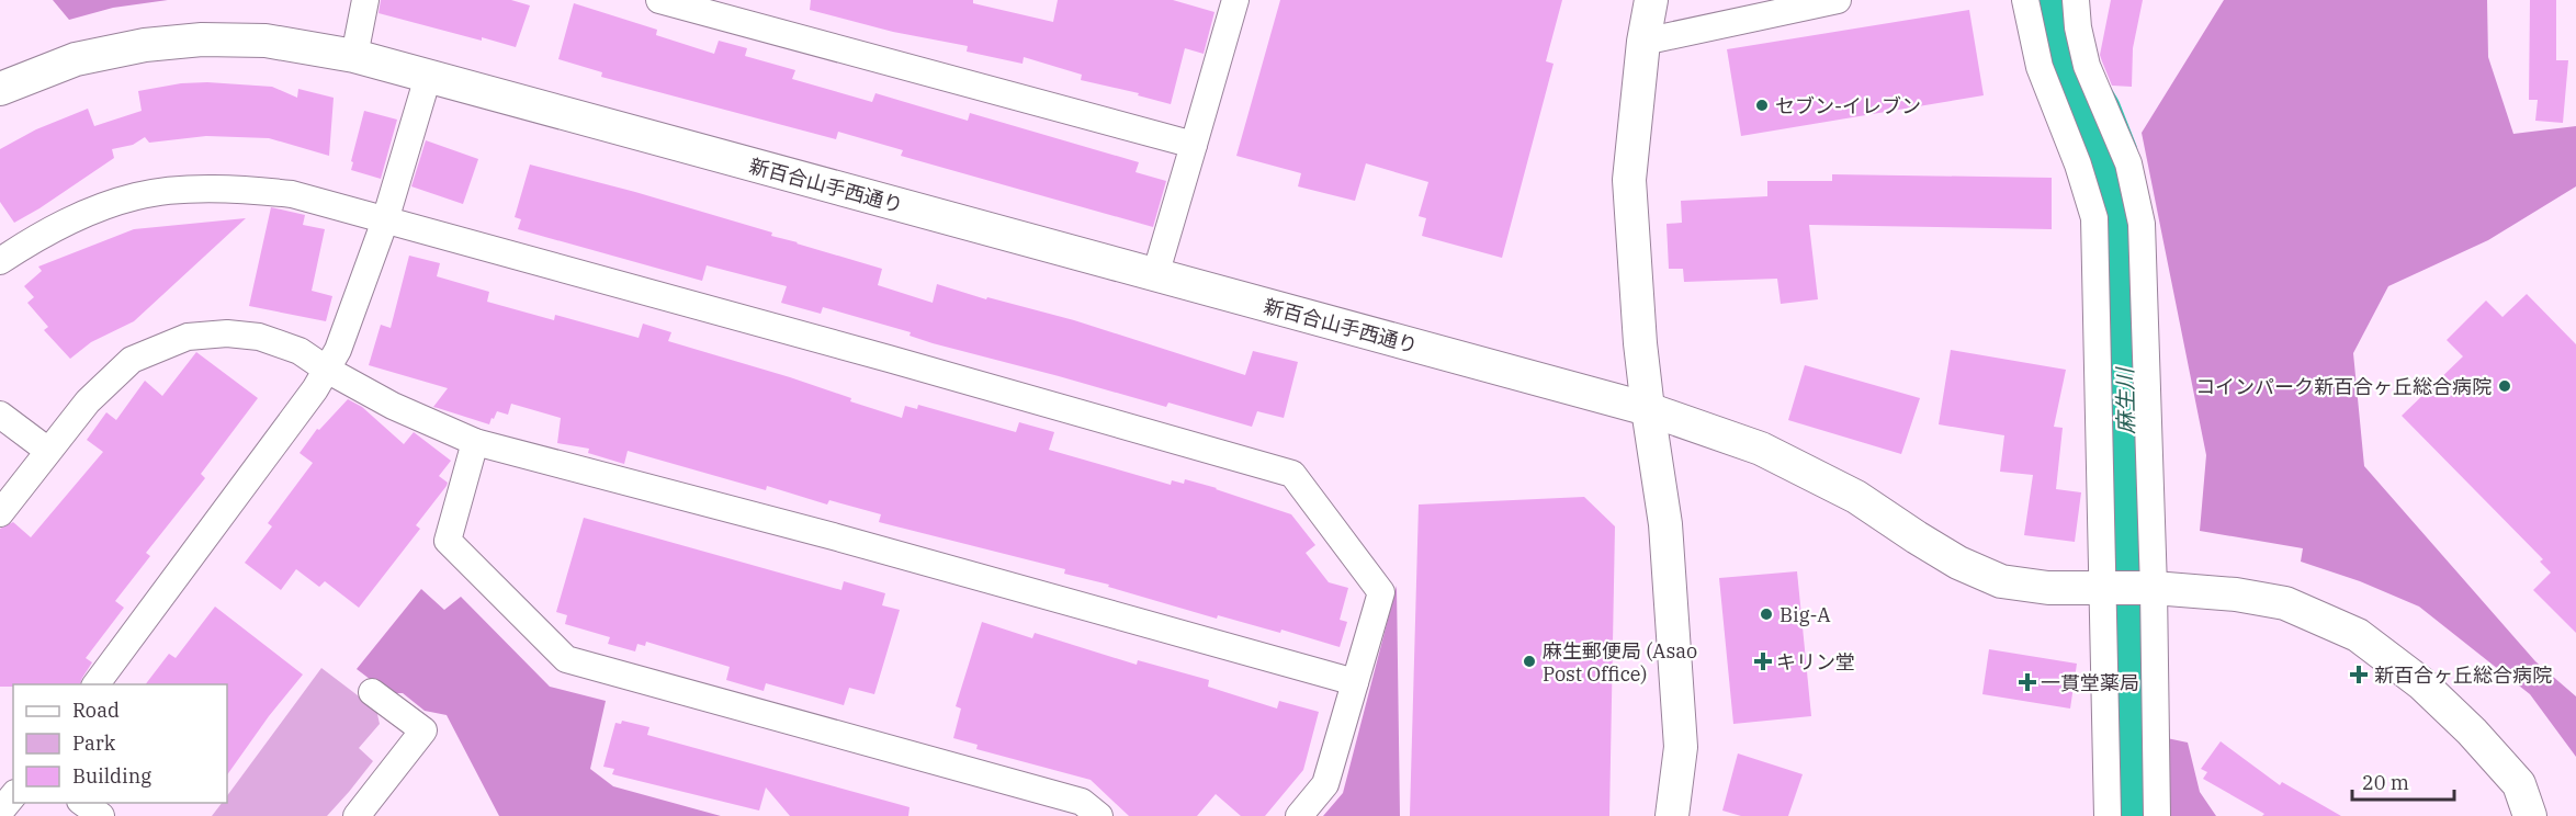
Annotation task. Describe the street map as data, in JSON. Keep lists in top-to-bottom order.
{
  "streets": {
    "street": ["新百合山手西通り"]
  },
  "water": ["麻生川"],
  "places": {
    "other": [
      "セブン-イレブン",
      "コインパーク新百合ヶ丘総合病院",
      "Big-A",
      "麻生郵便局 (Asao Post Office)"
    ],
    "health": ["キリン堂", "新百合ヶ丘総合病院", "一貫堂薬局"]
  },
  "legend": ["Road", "Park", "Building"],
  "scale_bar": "20 m"
}
